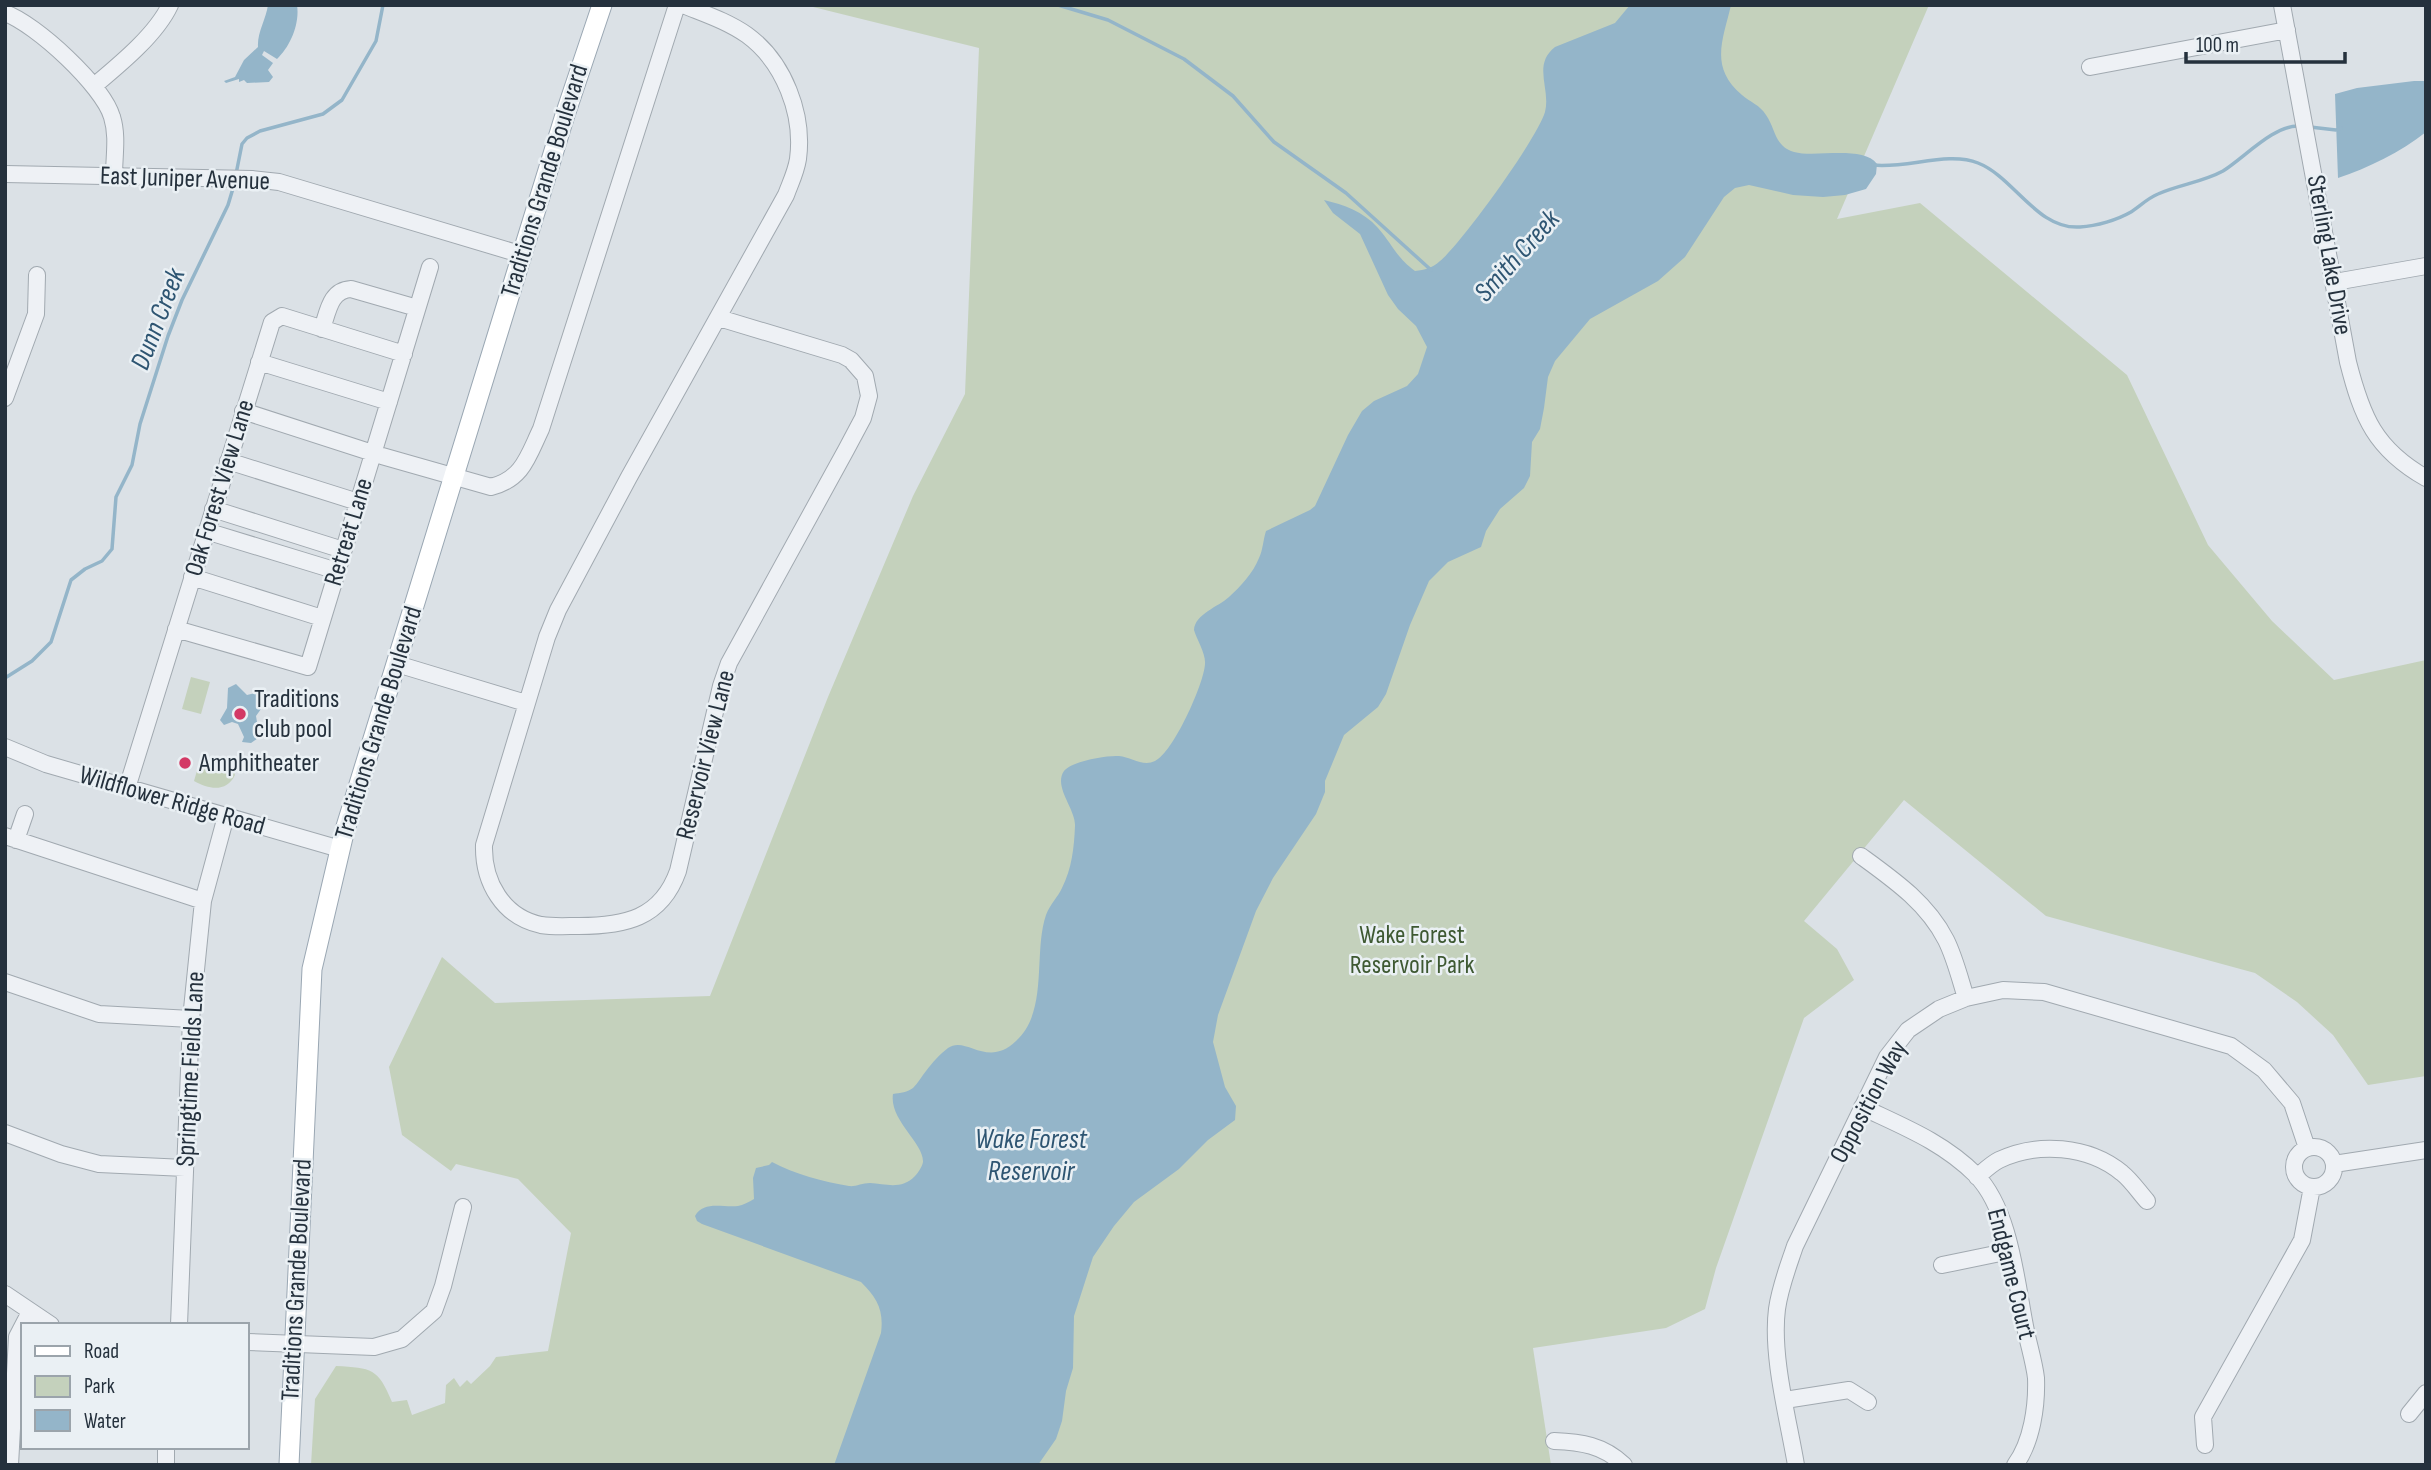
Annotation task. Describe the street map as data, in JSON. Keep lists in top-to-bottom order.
{
  "streets": {
    "main road": ["Traditions Grande Boulevard"],
    "street": [
      "East Juniper Avenue",
      "Sterling Lake Drive",
      "Oak Forest View Lane",
      "Retreat Lane",
      "Reservoir View Lane",
      "Wildflower Ridge Road",
      "Springtime Fields Lane",
      "Opposition Way",
      "Endgame Court"
    ]
  },
  "crossings": [
    ["East Juniper Avenue", "Traditions Grande Boulevard"],
    ["Traditions Grande Boulevard", "Wildflower Ridge Road"],
    ["Oak Forest View Lane", "Retreat Lane"],
    ["Oak Forest View Lane", "Wildflower Ridge Road"],
    ["Wildflower Ridge Road", "Springtime Fields Lane"],
    ["Opposition Way", "Endgame Court"]
  ],
  "water": ["Smith Creek", "Dunn Creek", "Wake Forest Reservoir"],
  "parks": ["Wake Forest Reservoir Park"],
  "places": ["Traditions club pool", "Amphitheater"],
  "legend": ["Road", "Park", "Water"],
  "scale_bar": "100 m"
}
